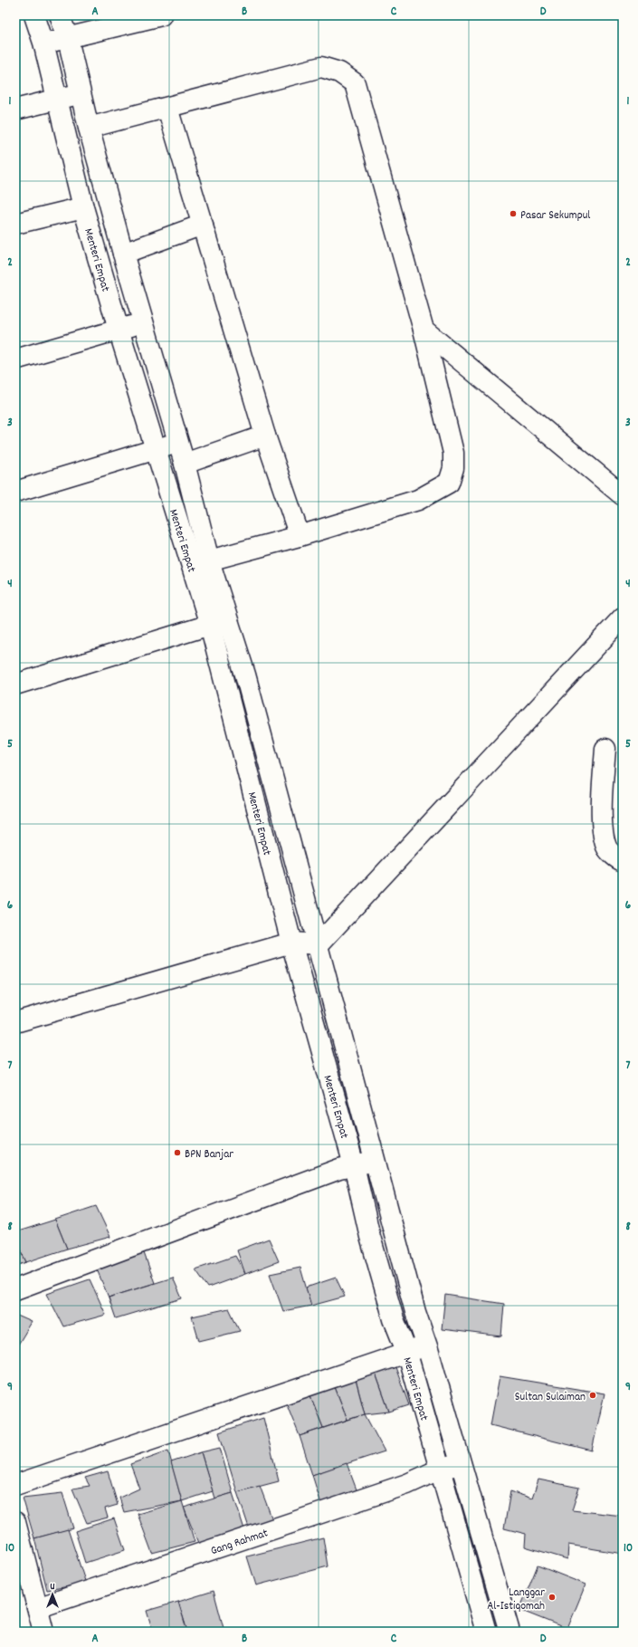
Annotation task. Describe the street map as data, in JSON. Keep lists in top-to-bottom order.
{
  "streets": {
    "street": ["Menteri Empat", "Gang Rahmat"]
  },
  "crossings": [
    ["Menteri Empat", "Gang Rahmat"]
  ],
  "places": [
    "Pasar Sekumpul",
    "BPN Banjar",
    "Sultan Sulaiman",
    "Langgar Al-Istiqomah"
  ],
  "north": "top",
  "grid": {
    "columns": [
      "A",
      "B",
      "C",
      "D"
    ],
    "rows": [
      "1",
      "2",
      "3",
      "4",
      "5",
      "6",
      "7",
      "8",
      "9",
      "10"
    ]
  }
}
